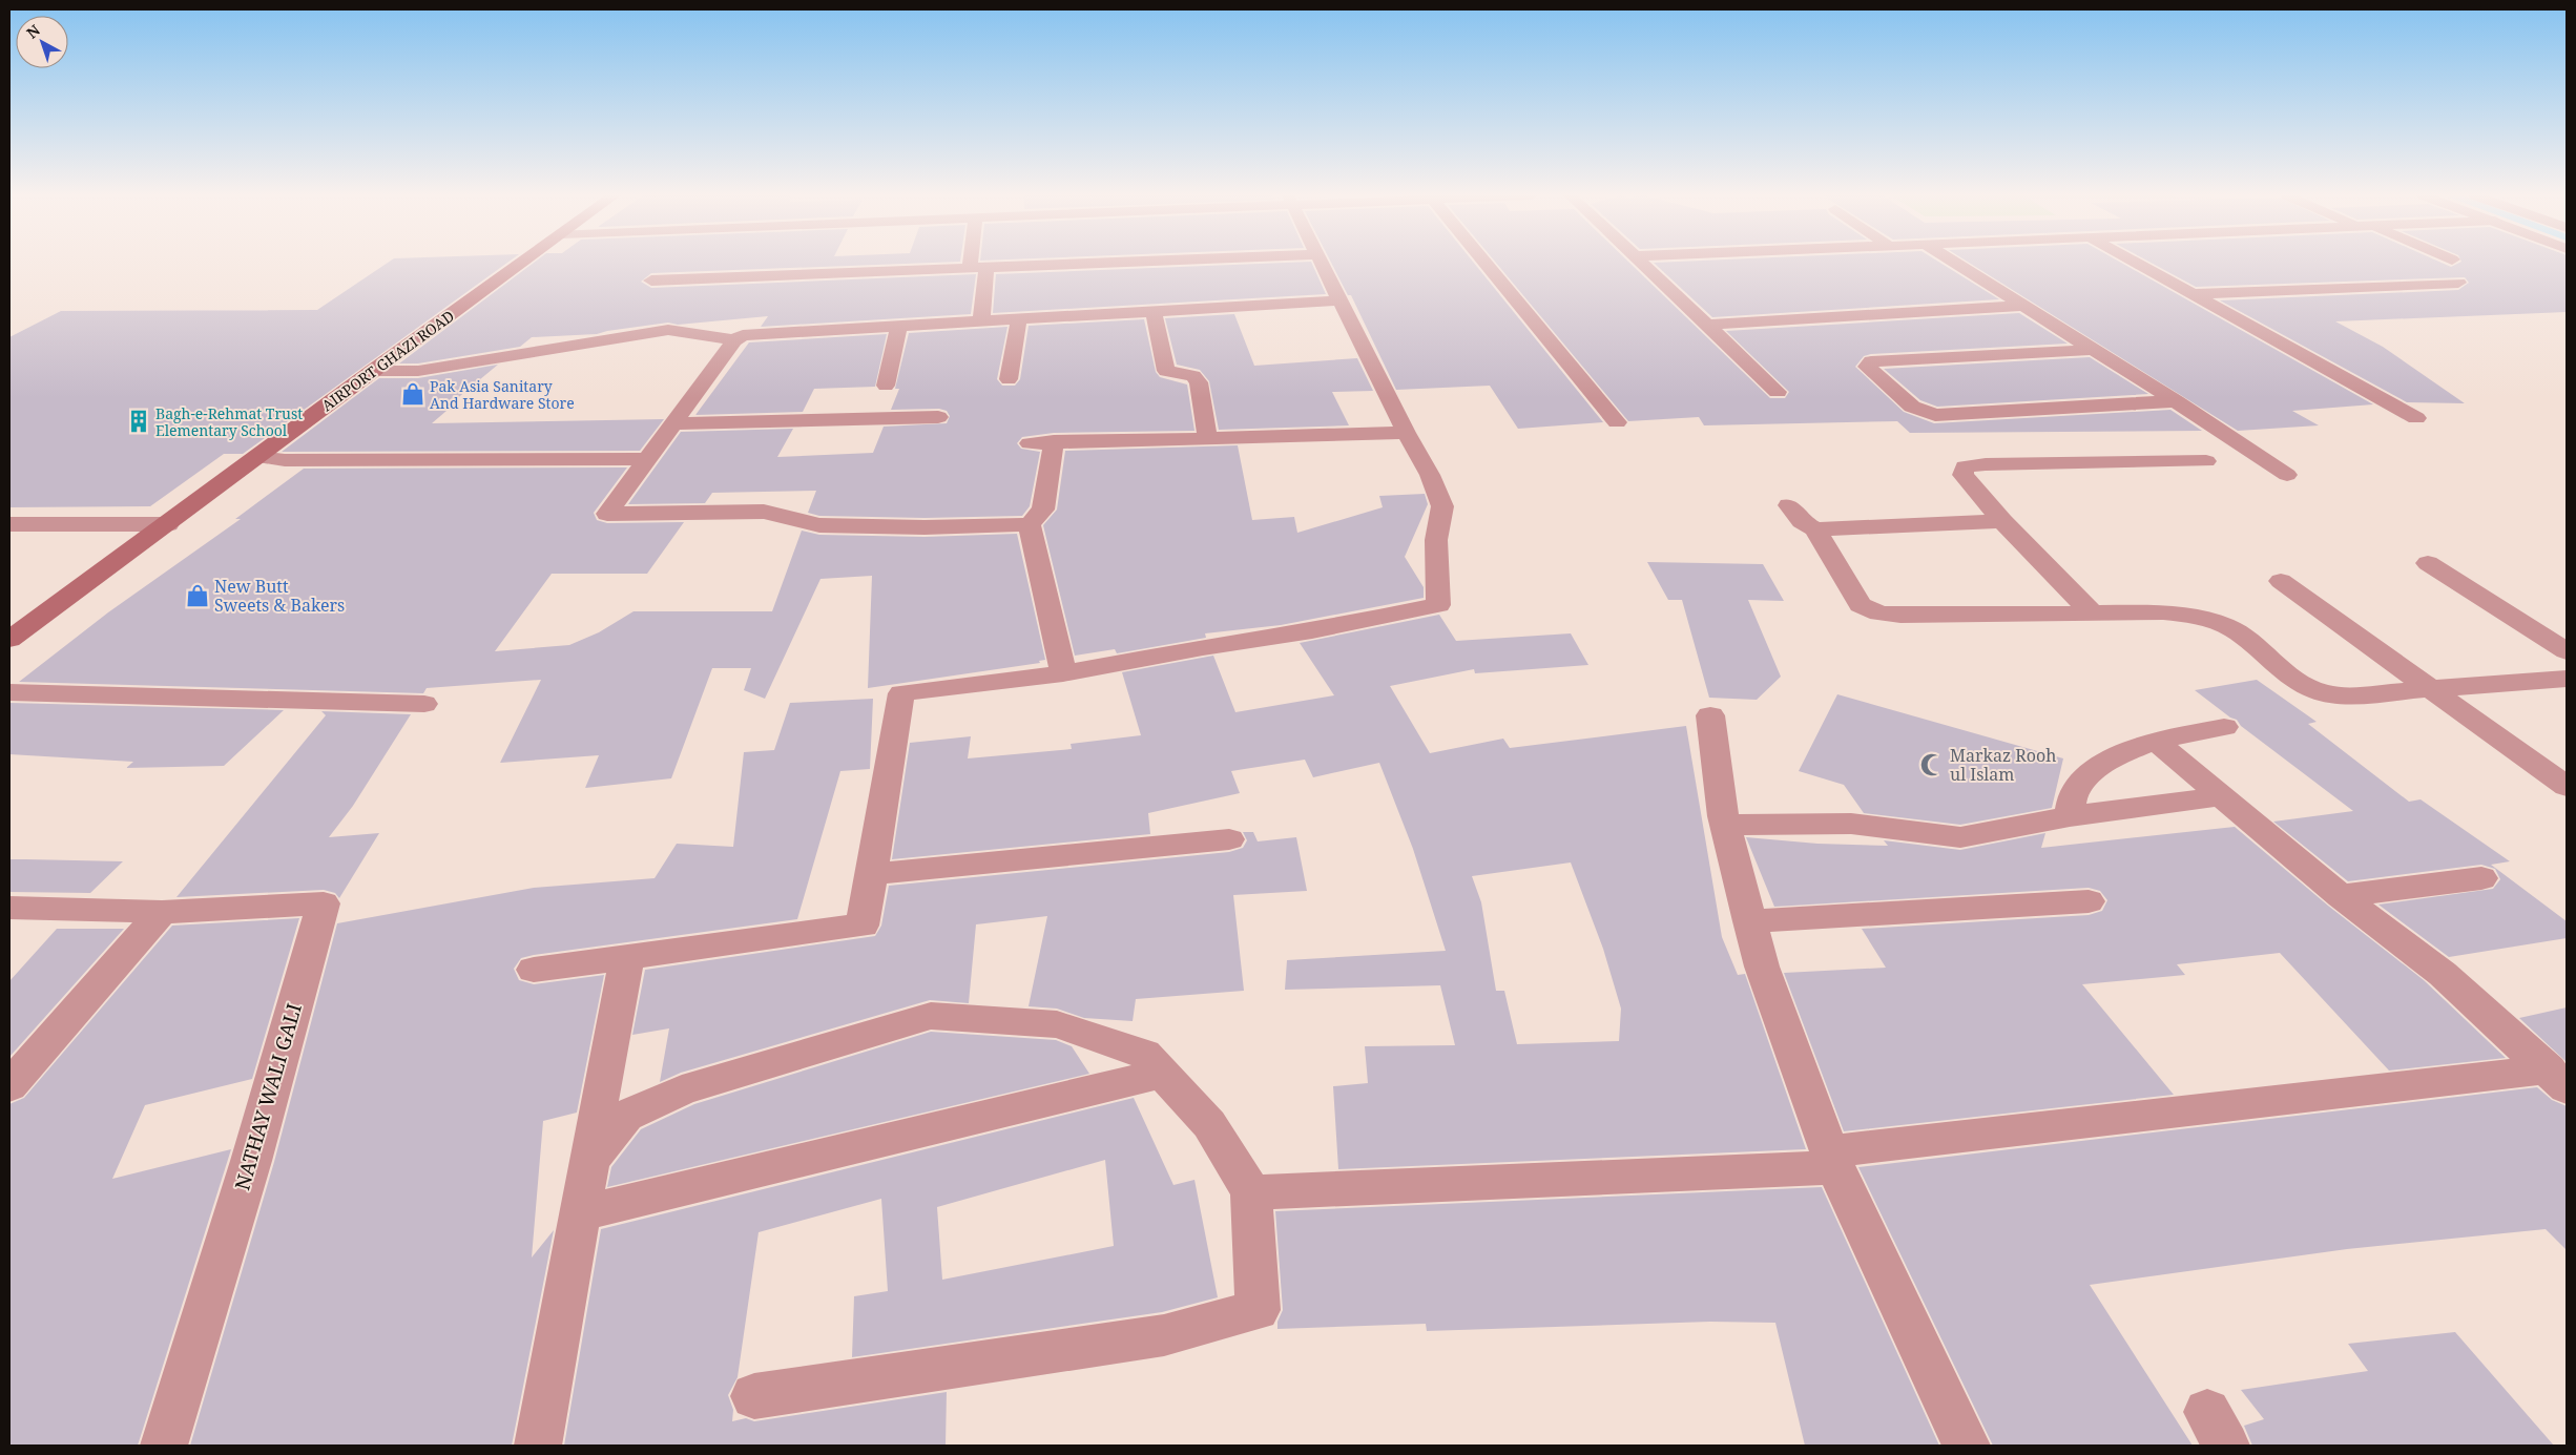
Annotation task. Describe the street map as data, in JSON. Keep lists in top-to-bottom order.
{
  "streets": {
    "main road": ["AIRPORT GHAZI ROAD"],
    "street": ["NATHAY WALI GALI"]
  },
  "places": {
    "shop": ["Pak Asia Sanitary And Hardware Store", "New Butt Sweets & Bakers"],
    "building": ["Bagh-e-Rehmat Trust Elementary School"],
    "mosque": ["Markaz Rooh ul Islam"]
  },
  "north": "top left"
}
